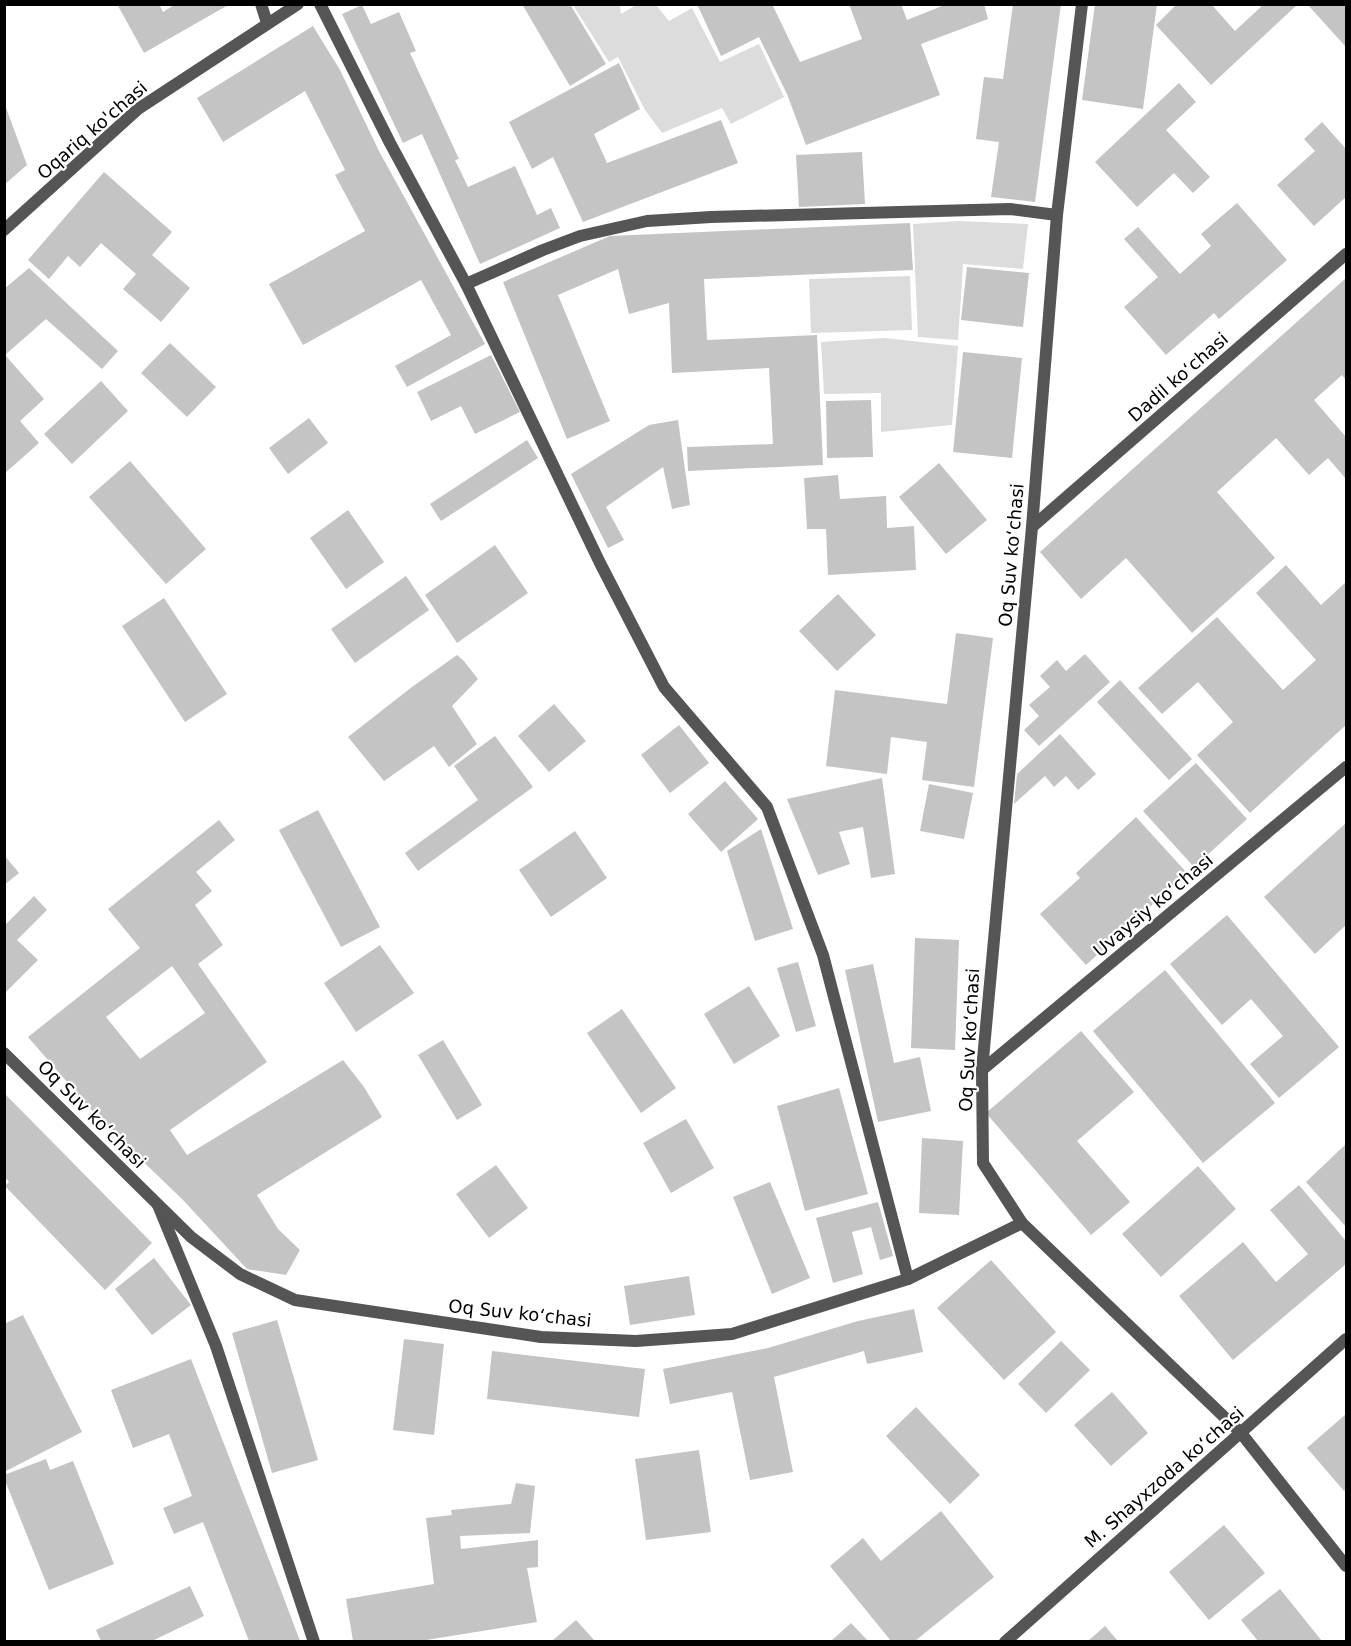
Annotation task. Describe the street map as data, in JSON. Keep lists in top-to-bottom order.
{
  "streets": {
    "street": [
      "Oqariq ko'chasi",
      "Dadil koʻchasi",
      "Oq Suv koʻchasi",
      "Uvaysiy koʻchasi",
      "M. Shayxzoda koʻchasi"
    ]
  },
  "crossings": [
    ["Dadil koʻchasi", "Oq Suv koʻchasi"],
    ["Oq Suv koʻchasi", "Uvaysiy koʻchasi"]
  ]
}
